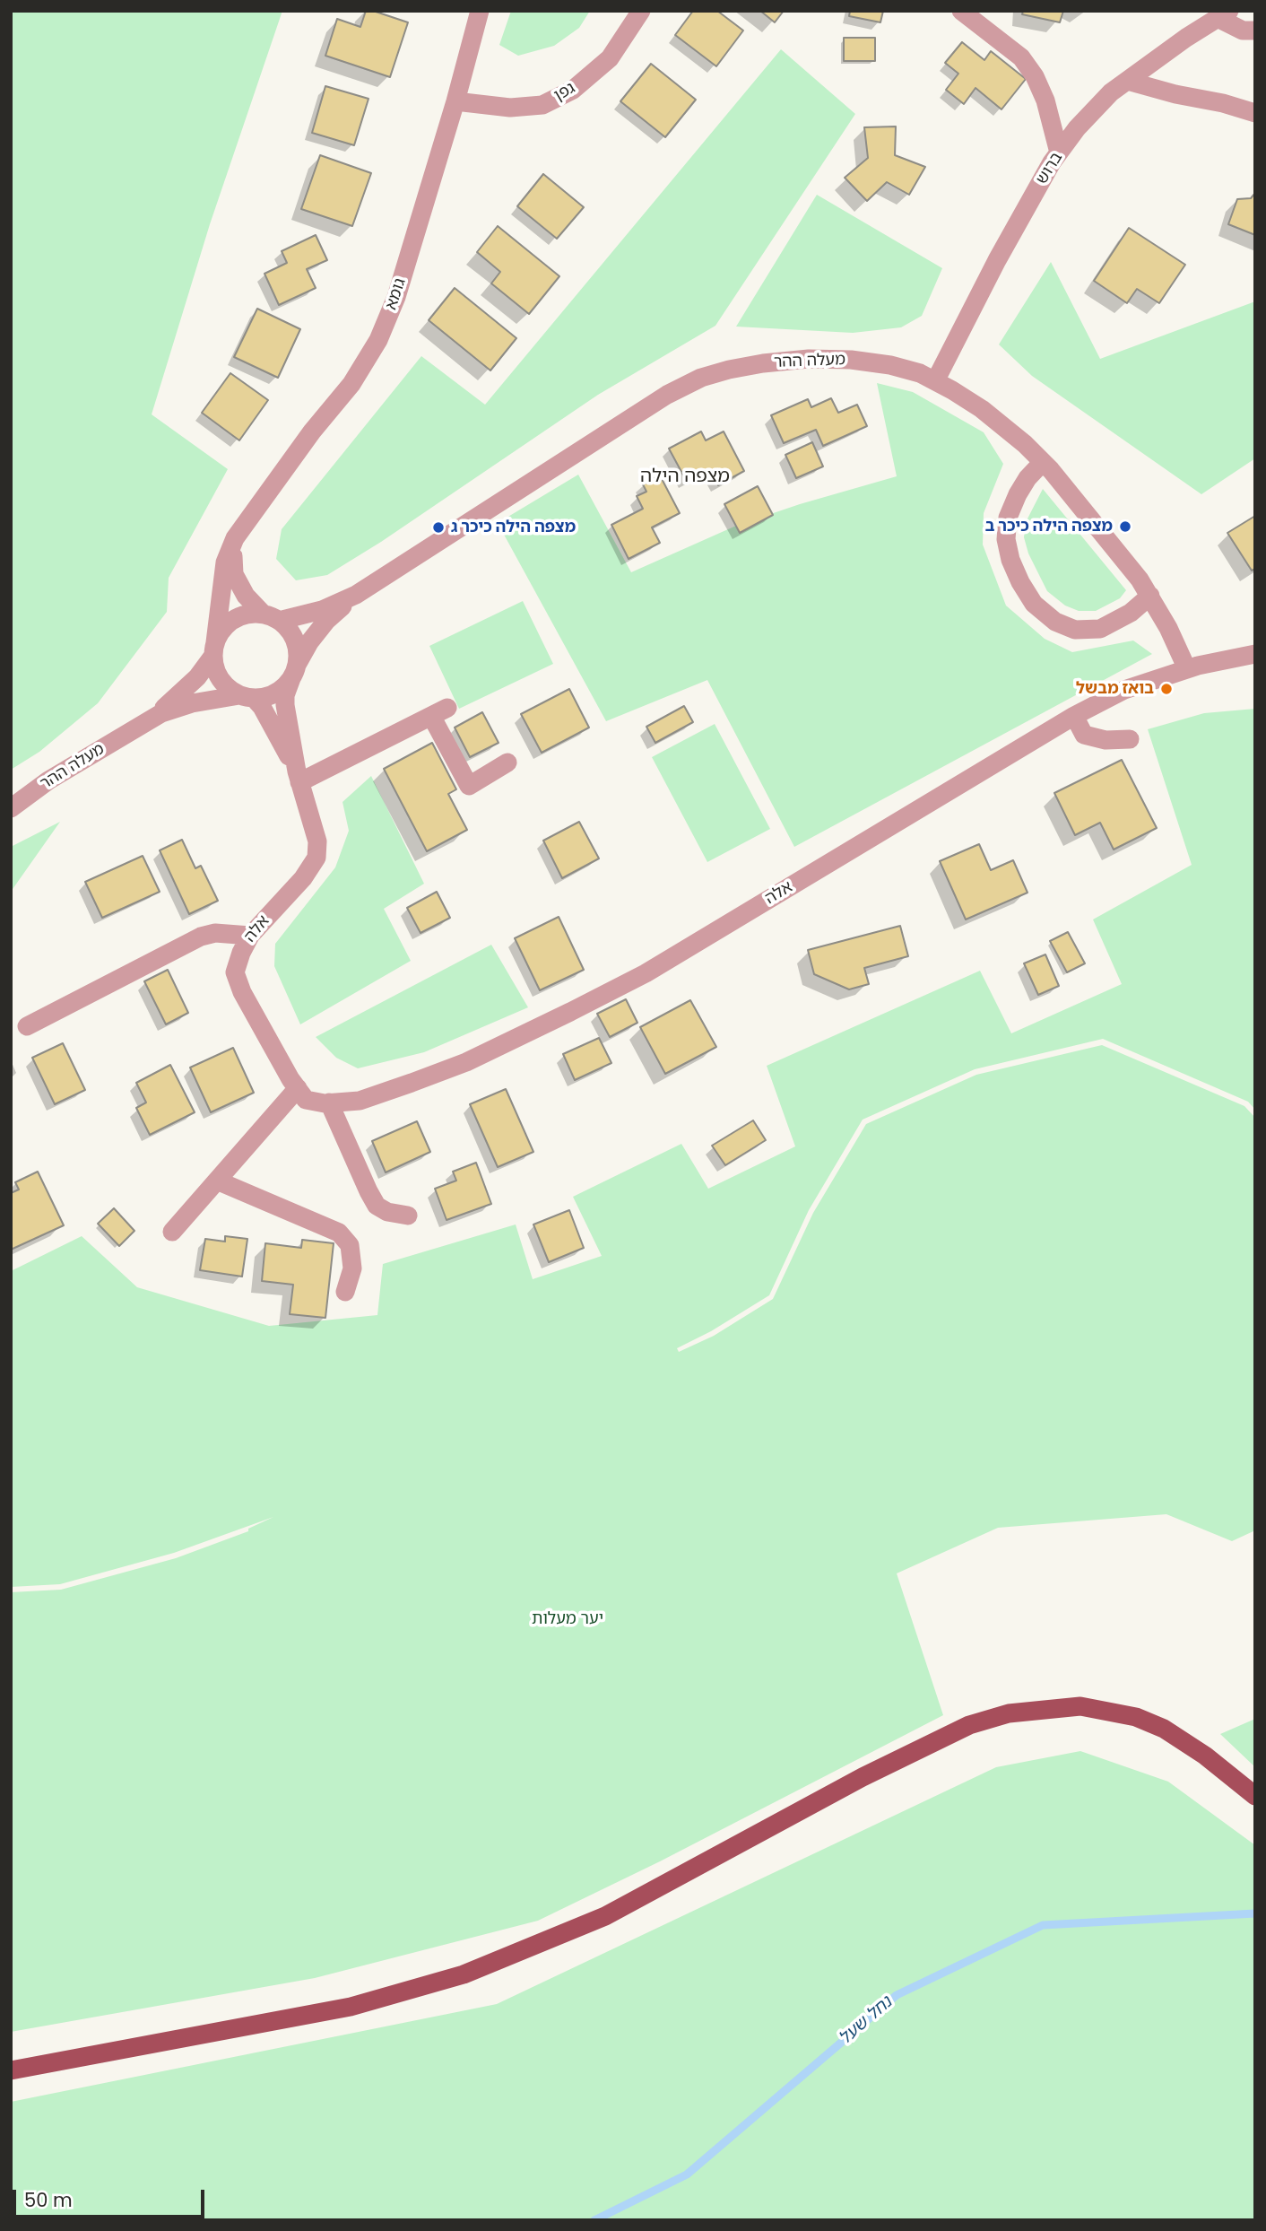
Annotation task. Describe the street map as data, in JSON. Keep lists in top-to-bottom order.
{
  "streets": {
    "street": [
      "גפן",
      "ברוש",
      "גומא",
      "מעלה ההר",
      "אלה"
    ]
  },
  "crossings": [
    ["גפן", "גומא"],
    ["ברוש", "מעלה ההר"],
    ["גומא", "מעלה ההר"],
    ["גומא", "אלה"],
    ["מעלה ההר", "אלה"]
  ],
  "districts": ["מצפה הילה"],
  "water": ["נחל שעל"],
  "parks": ["יער מעלות"],
  "places": ["מצפה הילה כיכר ב", "מצפה הילה כיכר ג", "בואז מבשל"],
  "scale_bar": "50 m"
}
